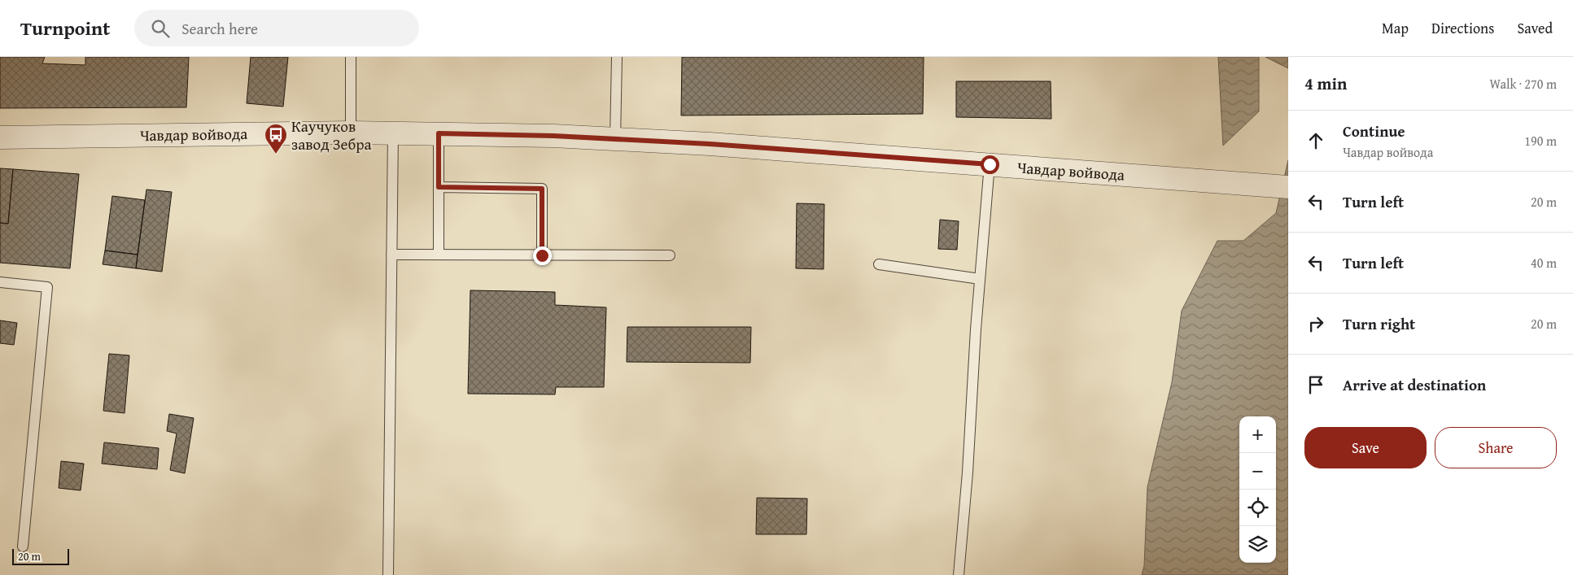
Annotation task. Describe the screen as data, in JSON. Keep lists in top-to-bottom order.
{
  "streets": {
    "street": ["Чавдар войвода"]
  },
  "places": {
    "bus stop": ["Каучуков завод Зебра"]
  },
  "scale_bar": "20 m",
  "page": {
    "header": "Turnpoint",
    "search": "Search here",
    "nav": ["Map", "Directions", "Saved"],
    "heading": ["4 min", "Walk · 270 m"],
    "list": [
      ["Continue", "Чавдар войвода", "190 m"],
      ["Turn left", "20 m"],
      ["Turn left", "40 m"],
      ["Turn right", "20 m"],
      "Arrive at destination"
    ],
    "buttons": ["Save", "Share"],
    "map_buttons": ["+", "−"],
    "scale": "20 m"
  }
}
